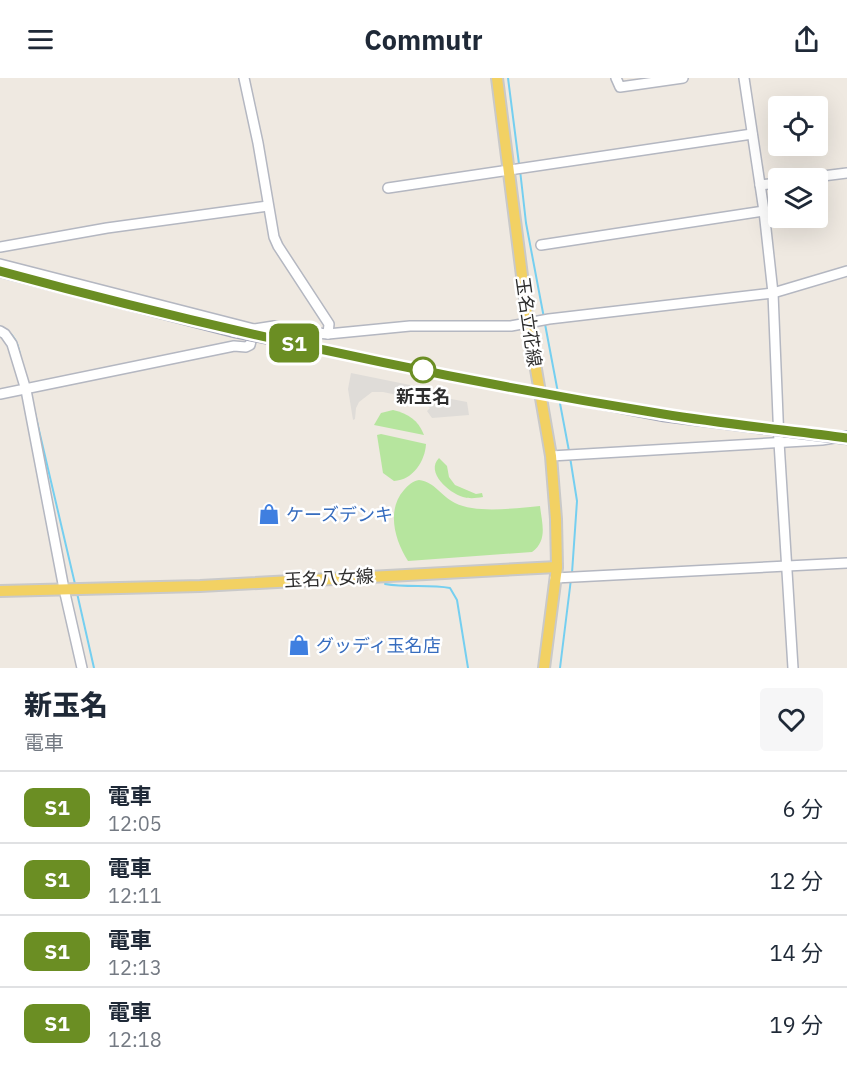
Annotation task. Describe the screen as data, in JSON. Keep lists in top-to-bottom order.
{
  "streets": {
    "main road": ["玉名立花線", "玉名八女線"]
  },
  "crossings": [
    ["玉名立花線", "玉名八女線"]
  ],
  "places": {
    "other": ["新玉名"],
    "shop": ["ケーズデンキ", "グッディ玉名店"]
  },
  "page": {
    "header": "Commutr",
    "on_map": "S1",
    "heading": ["新玉名", "電車"],
    "list": [
      {
        "mark": "S1",
        "name": "電車",
        "note": "12:05",
        "value": "6 分"
      },
      {
        "mark": "S1",
        "name": "電車",
        "note": "12:11",
        "value": "12 分"
      },
      {
        "mark": "S1",
        "name": "電車",
        "note": "12:13",
        "value": "14 分"
      },
      {
        "mark": "S1",
        "name": "電車",
        "note": "12:18",
        "value": "19 分"
      }
    ]
  }
}
